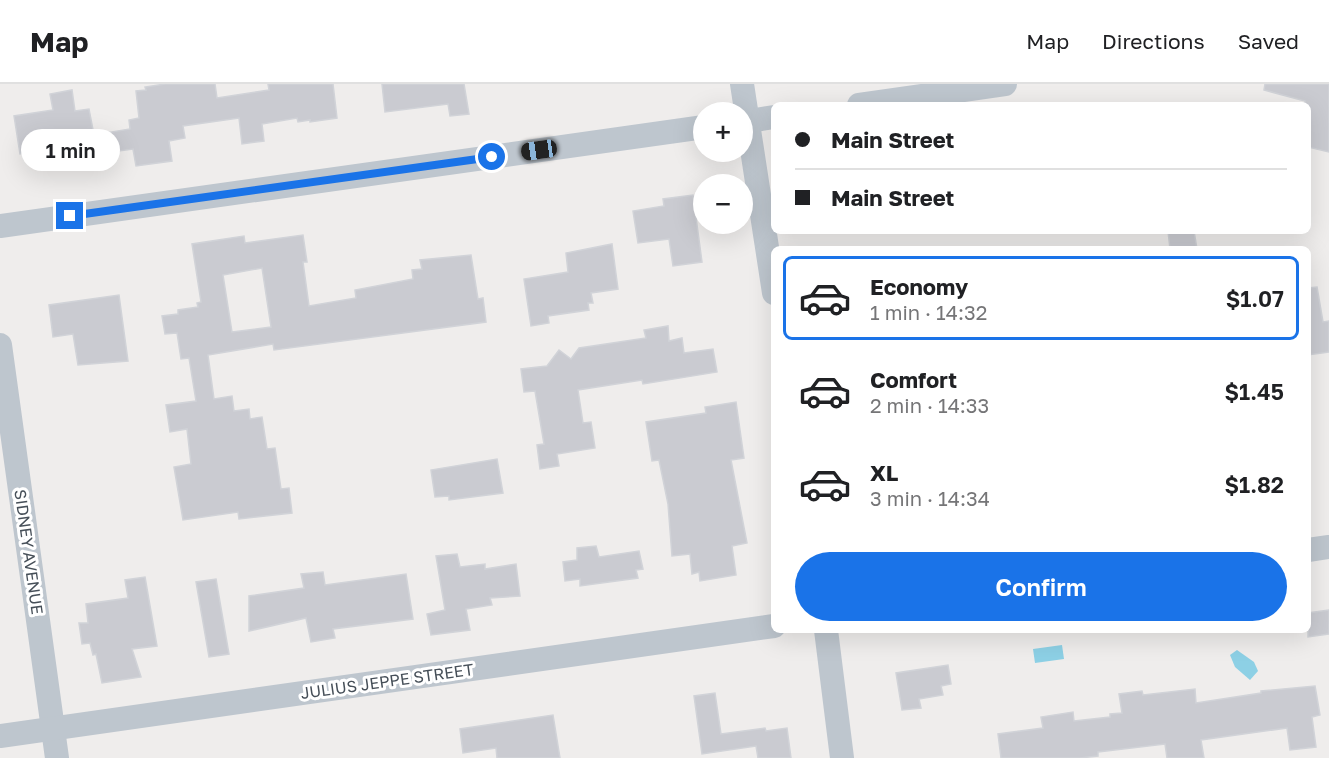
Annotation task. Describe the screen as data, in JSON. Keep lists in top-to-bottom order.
{
  "streets": {
    "street": ["SIDNEY AVENUE", "JULIUS JEPPE STREET"]
  },
  "crossings": [
    ["SIDNEY AVENUE", "JULIUS JEPPE STREET"]
  ],
  "page": {
    "header": "Map",
    "nav": ["Map", "Directions", "Saved"],
    "map_buttons": ["+", "−"],
    "banner": ["Main Street", "Main Street"],
    "bubble": "1 min",
    "list": [
      {
        "name": "Economy",
        "note": "1 min · 14:32",
        "value": "$1.07"
      },
      {
        "name": "Comfort",
        "note": "2 min · 14:33",
        "value": "$1.45"
      },
      {
        "name": "XL",
        "note": "3 min · 14:34",
        "value": "$1.82"
      }
    ],
    "buttons": "Confirm"
  }
}
